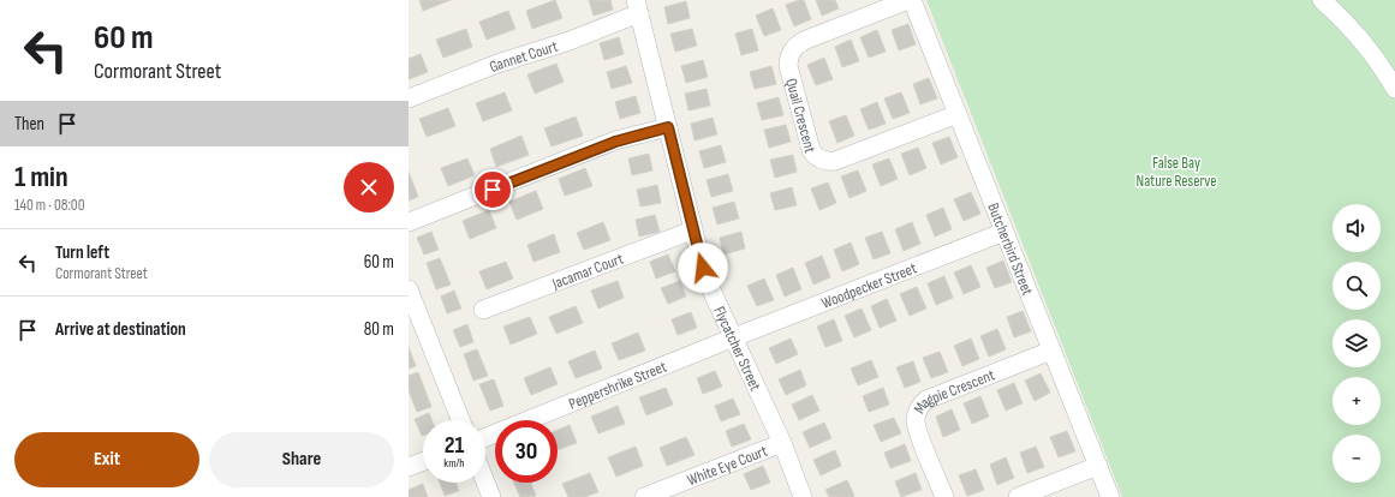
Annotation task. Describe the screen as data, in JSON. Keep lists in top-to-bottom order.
{
  "streets": {
    "street": [
      "Gannet Court",
      "Quail Crescent",
      "Butcherbird Street",
      "Jacamar Court",
      "Woodpecker Street",
      "Flycatcher Street",
      "Peppershrike Street",
      "Magpie Crescent",
      "White Eye Court"
    ]
  },
  "crossings": [
    ["Gannet Court", "Flycatcher Street"],
    ["Quail Crescent", "Butcherbird Street"],
    ["Butcherbird Street", "Woodpecker Street"],
    ["Butcherbird Street", "Magpie Crescent"],
    ["Jacamar Court", "Flycatcher Street"],
    ["Woodpecker Street", "Flycatcher Street"],
    ["Woodpecker Street", "Peppershrike Street"],
    ["Flycatcher Street", "Peppershrike Street"],
    ["Flycatcher Street", "White Eye Court"]
  ],
  "parks": ["False Bay Nature Reserve"],
  "page": {
    "turn": ["60 m", "Cormorant Street"],
    "then": "Then",
    "heading": ["1 min", "140 m · 08:00"],
    "map_buttons": ["+", "−"],
    "list": [
      {
        "name": "Turn left",
        "note": "Cormorant Street",
        "value": "60 m"
      },
      {
        "name": "Arrive at destination",
        "value": "80 m"
      }
    ],
    "speed": "21 km/h",
    "limit": "30",
    "buttons": ["Exit", "Share"]
  }
}
